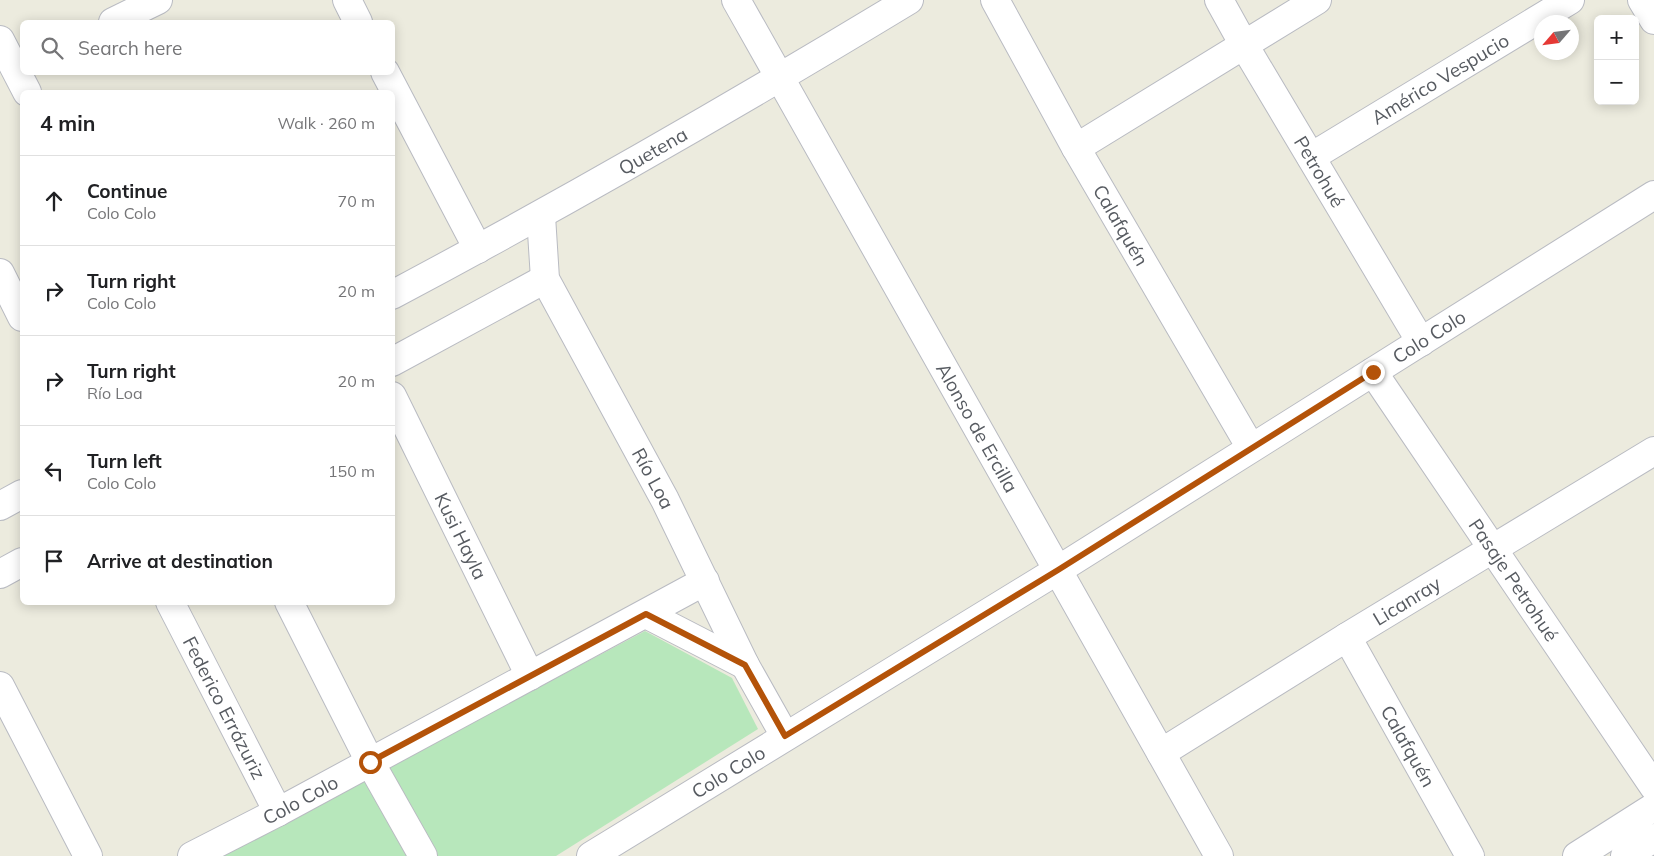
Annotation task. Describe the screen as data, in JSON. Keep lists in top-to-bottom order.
{
  "streets": {
    "street": [
      "Américo Vespucio",
      "Quetena",
      "Petrohué",
      "Calafquén",
      "Colo Colo",
      "Alonso de Ercilla",
      "Río Loa",
      "Kusi Hayla",
      "Pasaje Petrohué",
      "Licanray",
      "Federico Errázuriz"
    ]
  },
  "crossings": [
    ["Américo Vespucio", "Petrohué"],
    ["Quetena", "Alonso de Ercilla"],
    ["Quetena", "Río Loa"],
    ["Petrohué", "Colo Colo"],
    ["Calafquén", "Colo Colo"],
    ["Calafquén", "Licanray"],
    ["Colo Colo", "Alonso de Ercilla"],
    ["Colo Colo", "Río Loa"],
    ["Colo Colo", "Kusi Hayla"],
    ["Colo Colo", "Pasaje Petrohué"],
    ["Colo Colo", "Federico Errázuriz"],
    ["Alonso de Ercilla", "Licanray"],
    ["Pasaje Petrohué", "Licanray"]
  ],
  "north": "bottom left",
  "page": {
    "map_buttons": ["+", "−"],
    "search": "Search here",
    "heading": ["4 min", "Walk · 260 m"],
    "list": [
      ["Continue", "Colo Colo", "70 m"],
      ["Turn right", "Colo Colo", "20 m"],
      ["Turn right", "Río Loa", "20 m"],
      ["Turn left", "Colo Colo", "150 m"],
      "Arrive at destination"
    ]
  }
}
